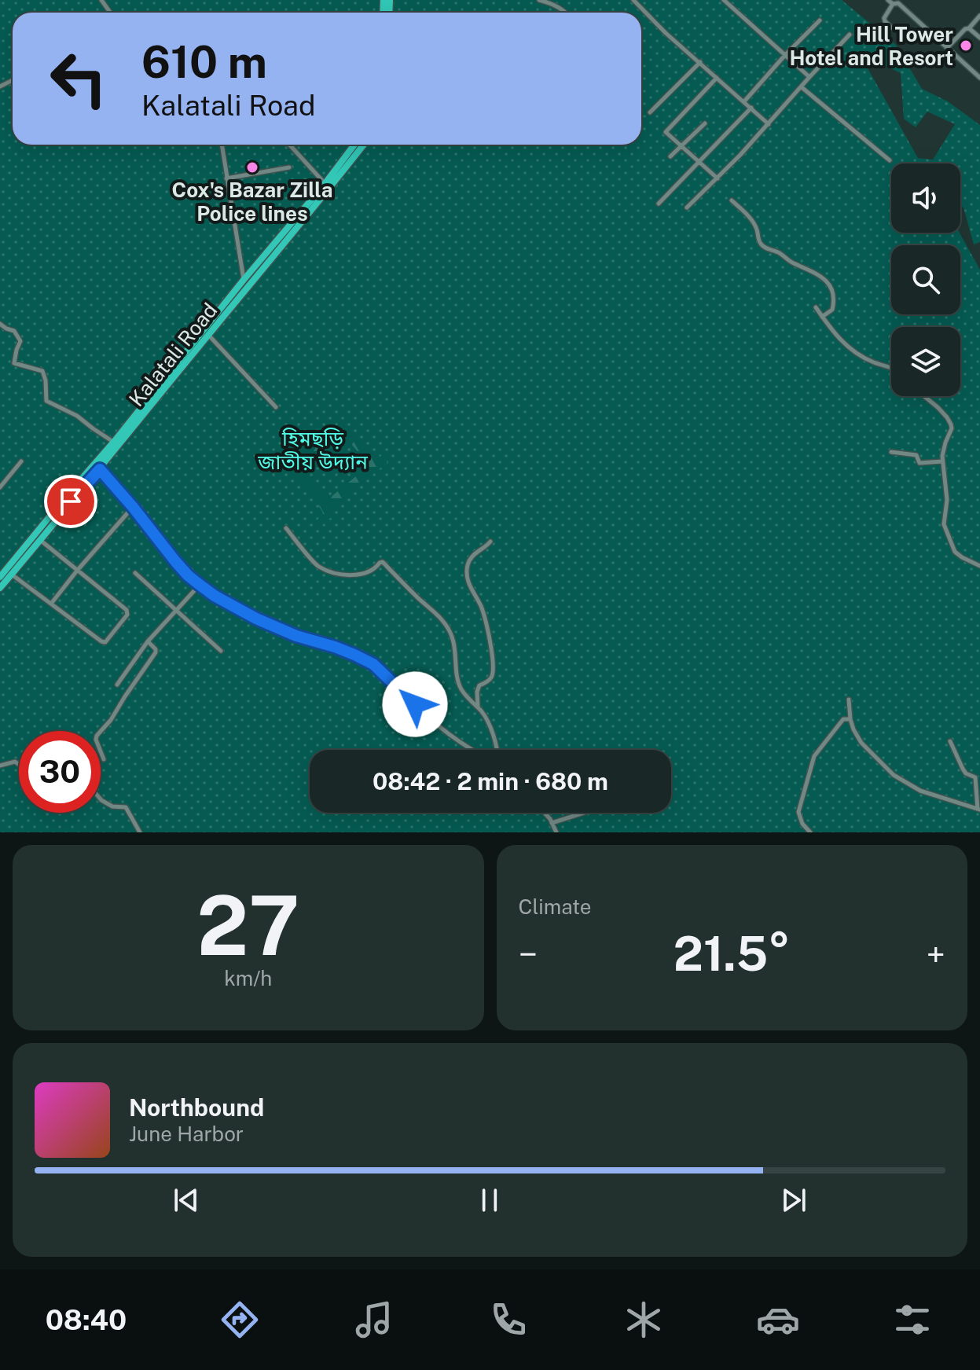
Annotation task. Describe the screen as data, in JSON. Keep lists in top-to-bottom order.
{
  "streets": {
    "highway": ["Kalatali Road"]
  },
  "parks": ["হিমছড়ি জাতীয় উদ্যান"],
  "places": ["Hill Tower Hotel and Resort", "Cox's Bazar Zilla Police lines"],
  "page": {
    "turn": ["610 m", "Kalatali Road"],
    "limit": "30",
    "trip": "08:42 · 2 min · 680 m",
    "tile": [
      ["27", "km/h"],
      "Climate"
    ],
    "heat": ["−", "21.5°", "+"],
    "song": ["Northbound", "June Harbor"],
    "tabs": "08:40"
  }
}
